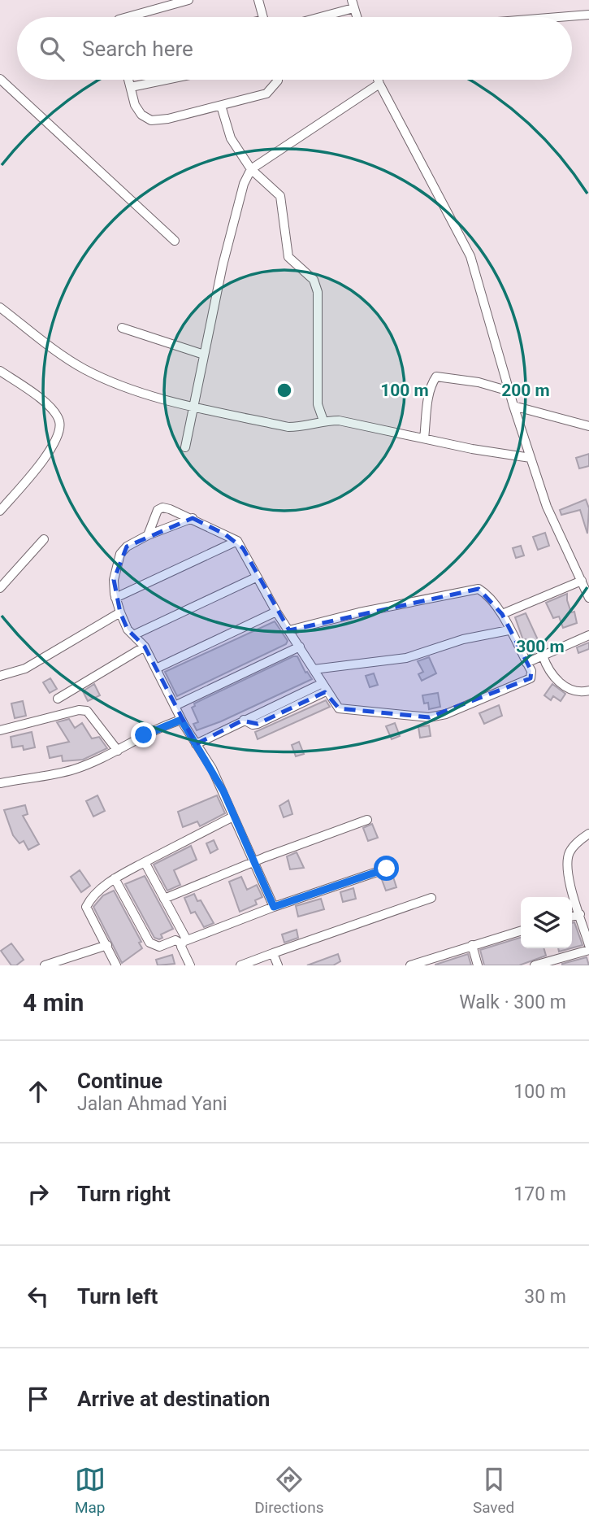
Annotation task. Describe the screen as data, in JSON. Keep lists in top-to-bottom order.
{
  "page": {
    "search": "Search here",
    "heading": ["4 min", "Walk · 300 m"],
    "list": [
      ["Continue", "Jalan Ahmad Yani", "100 m"],
      ["Turn right", "170 m"],
      ["Turn left", "30 m"],
      "Arrive at destination"
    ],
    "nav": ["Map", "Directions", "Saved"]
  },
  "rings": ["100 m", "200 m", "300 m"]
}
